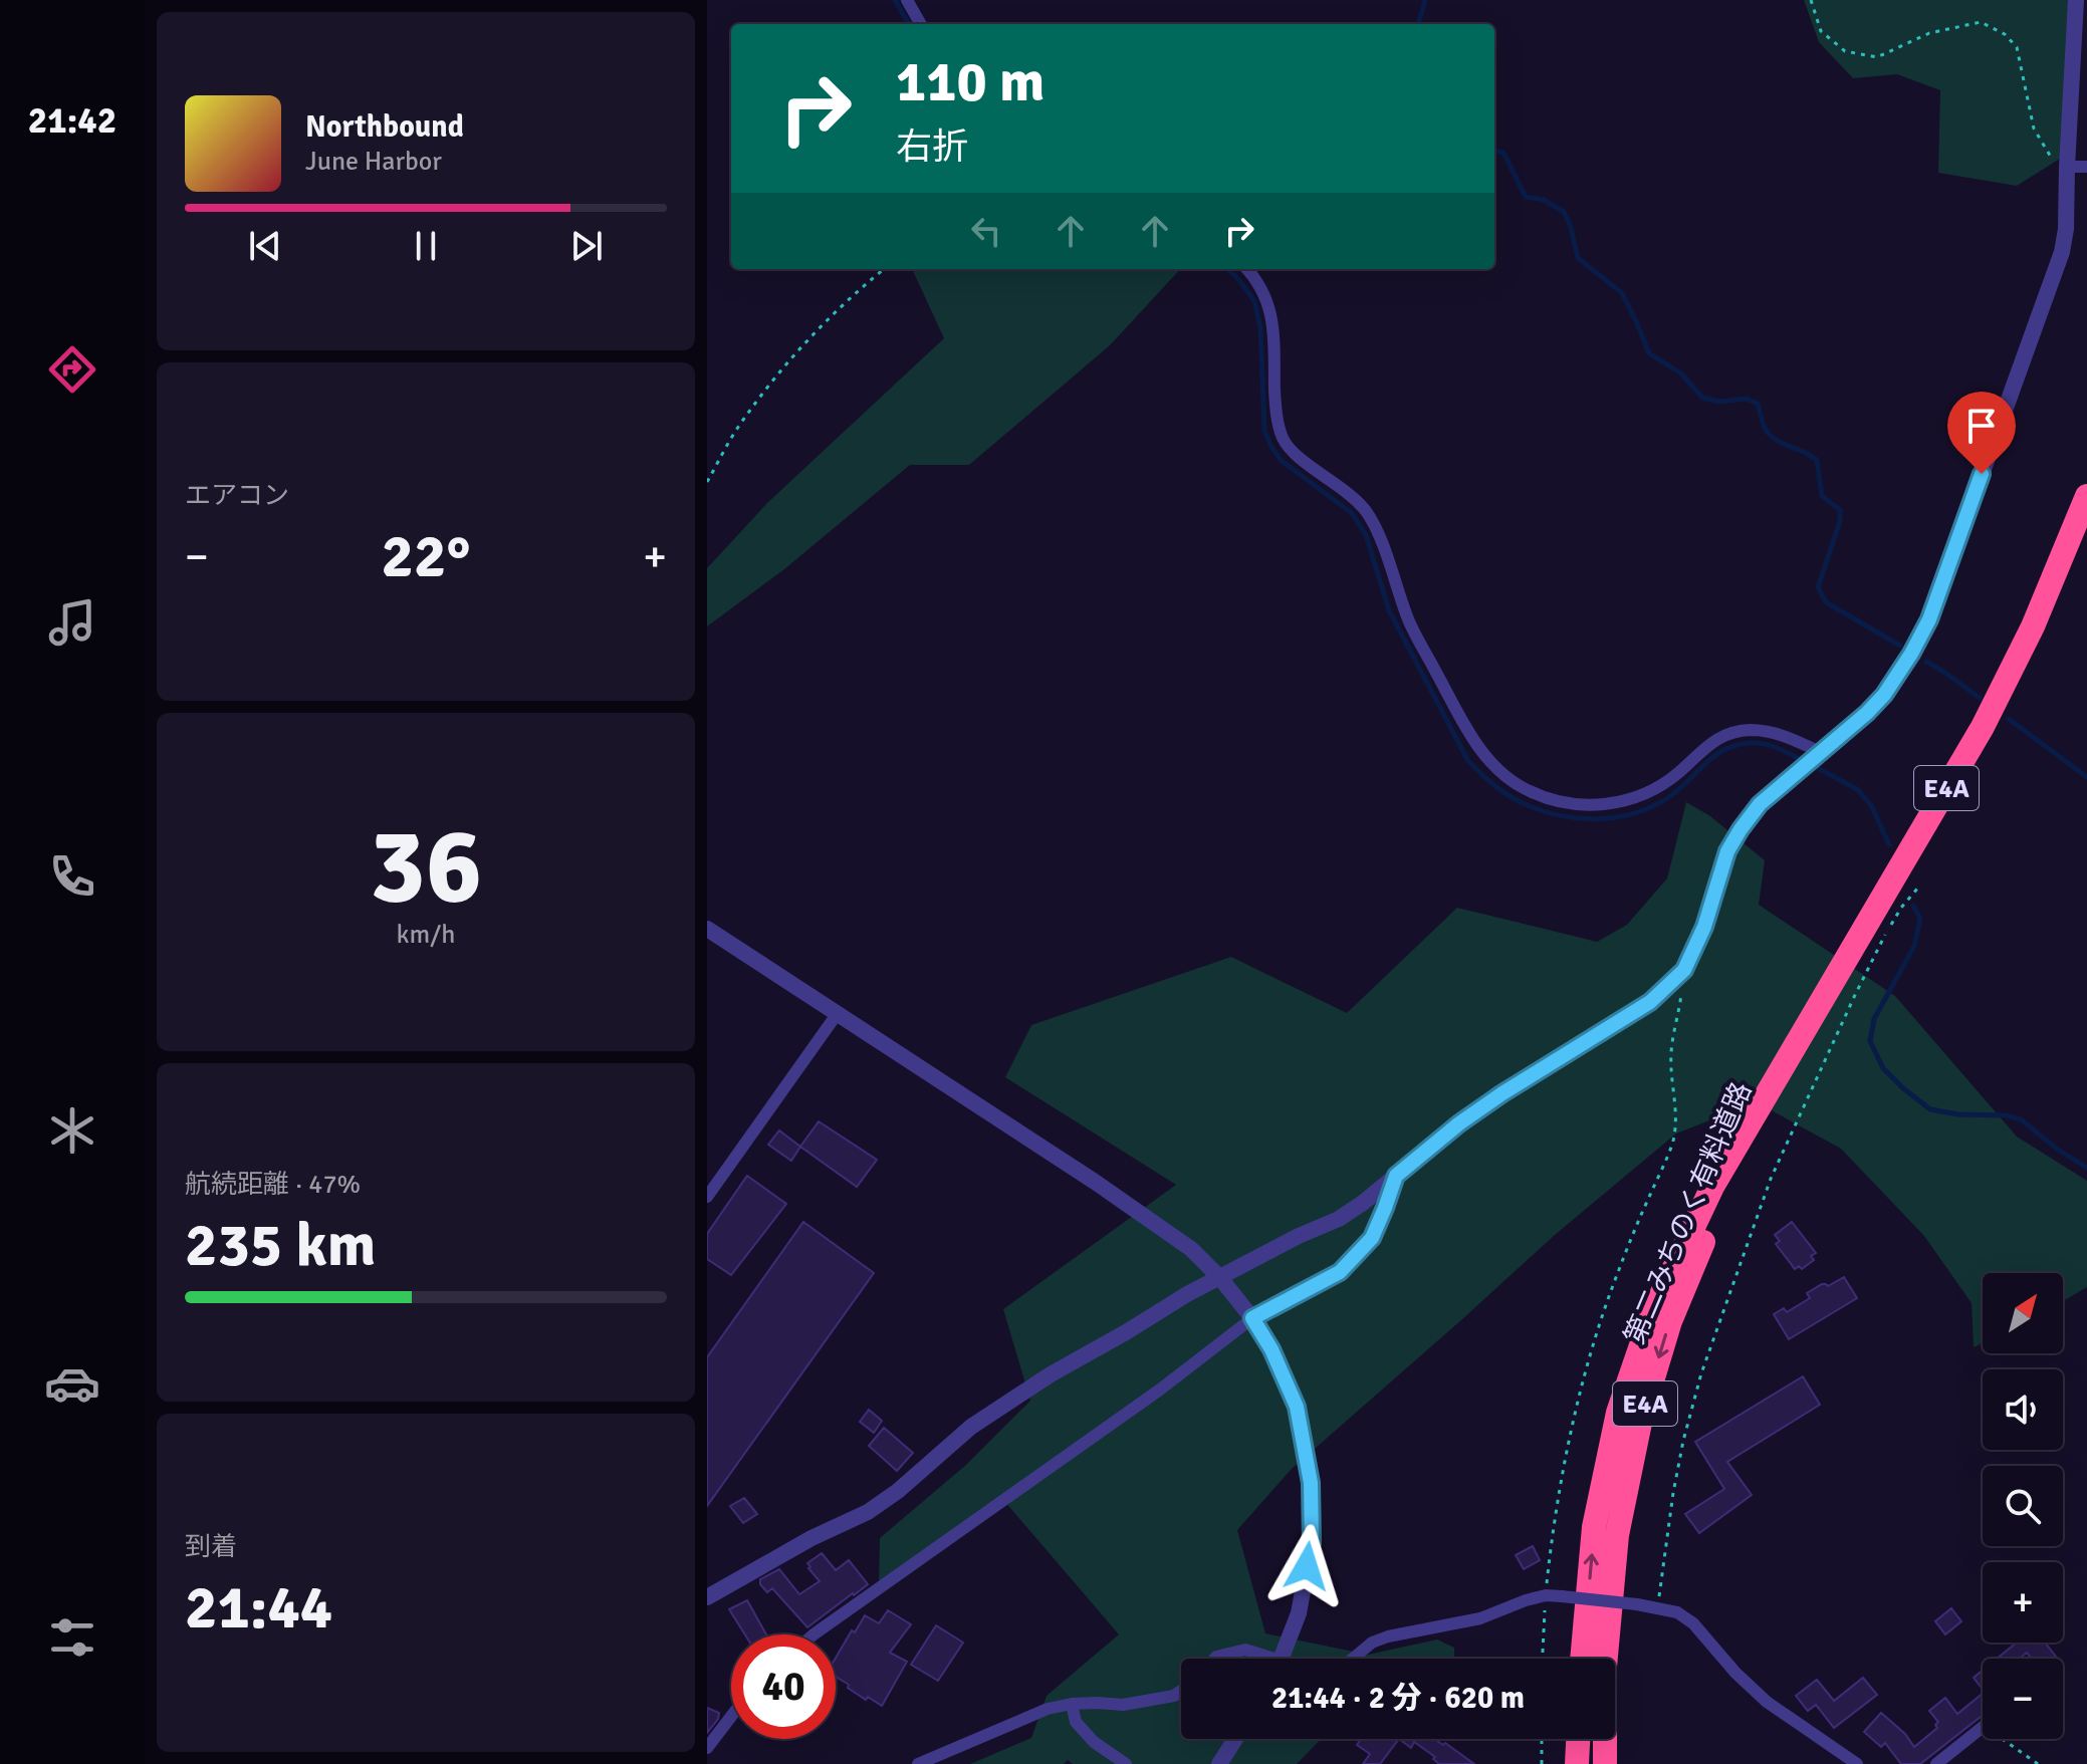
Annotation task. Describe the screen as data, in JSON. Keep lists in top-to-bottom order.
{
  "streets": {
    "highway": ["E4A", "第二みちのく有料道路"]
  },
  "north": "top right",
  "page": {
    "tabs": "21:42",
    "turn": ["110 m", "右折"],
    "song": ["Northbound", "June Harbor"],
    "tile": [
      "エアコン",
      ["36", "km/h"],
      ["航続距離 · 47%", "235 km"],
      ["到着", "21:44"]
    ],
    "heat": ["−", "22°", "+"],
    "map_buttons": ["+", "−"],
    "limit": "40",
    "trip": "21:44 · 2 分 · 620 m"
  }
}
